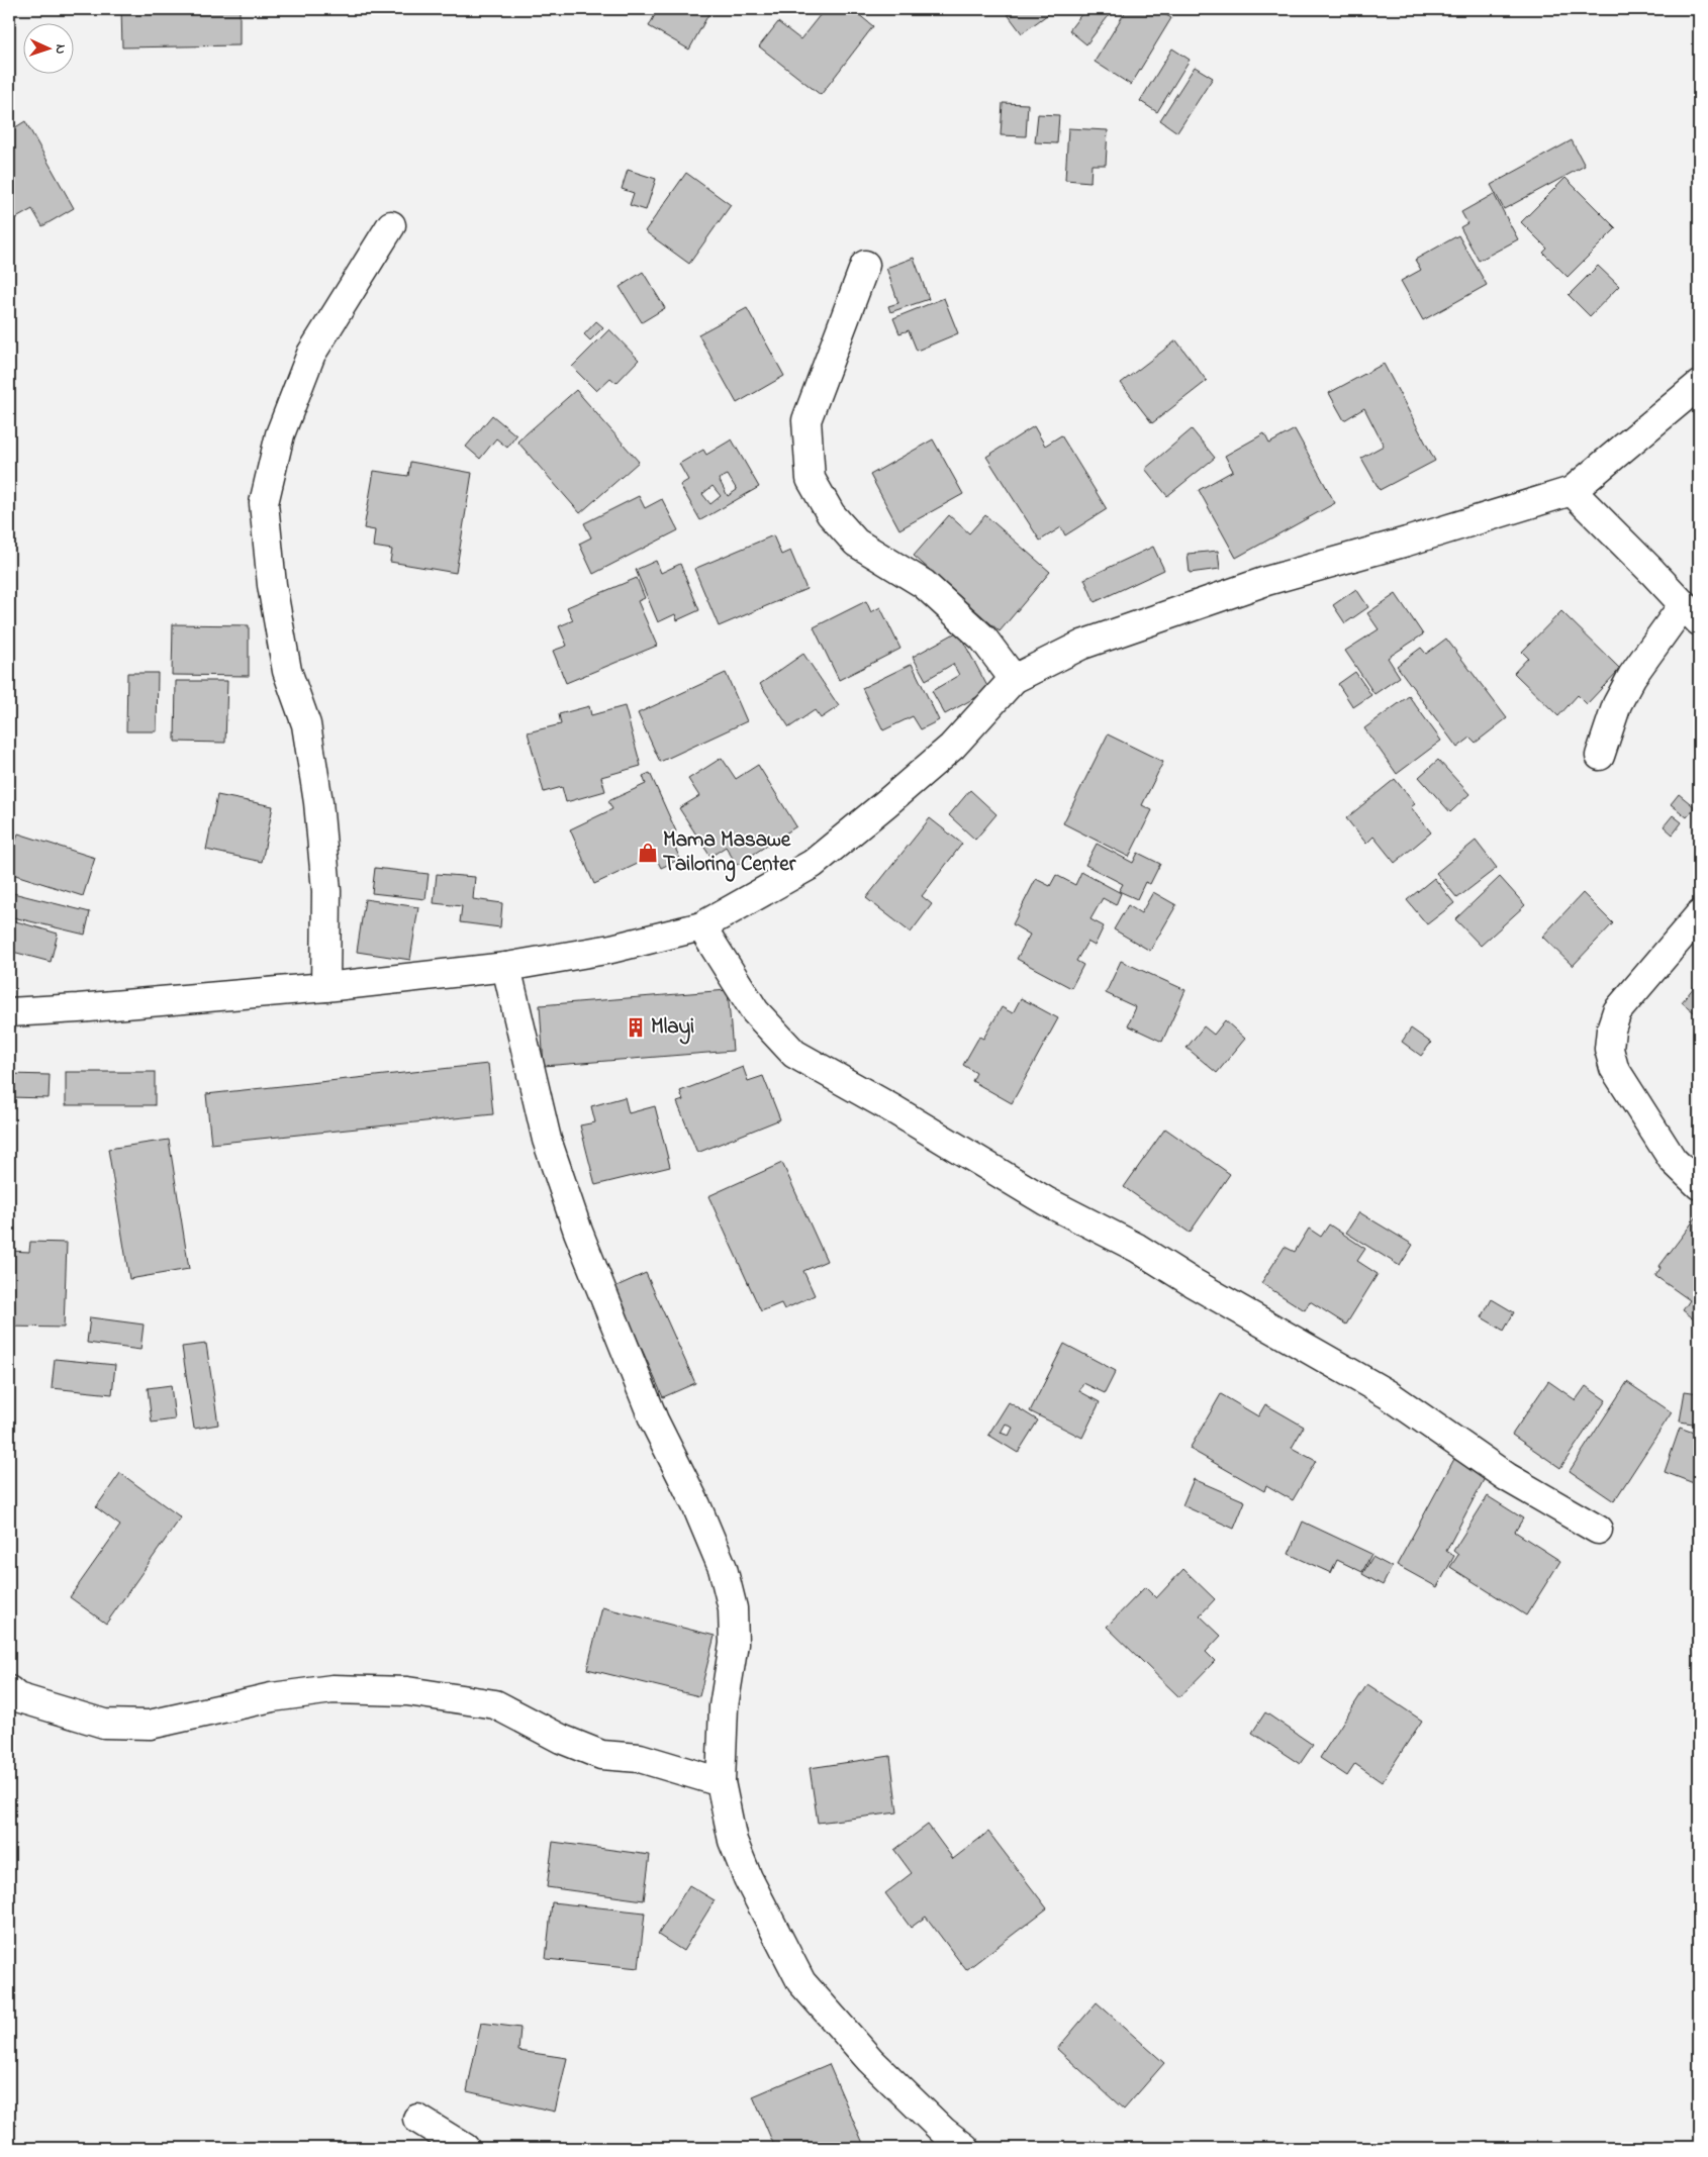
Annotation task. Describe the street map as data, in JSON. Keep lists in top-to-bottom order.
{
  "places": {
    "shop": ["Mama Masawe Tailoring Center"],
    "building": ["Mlayi"]
  },
  "north": "right"
}
